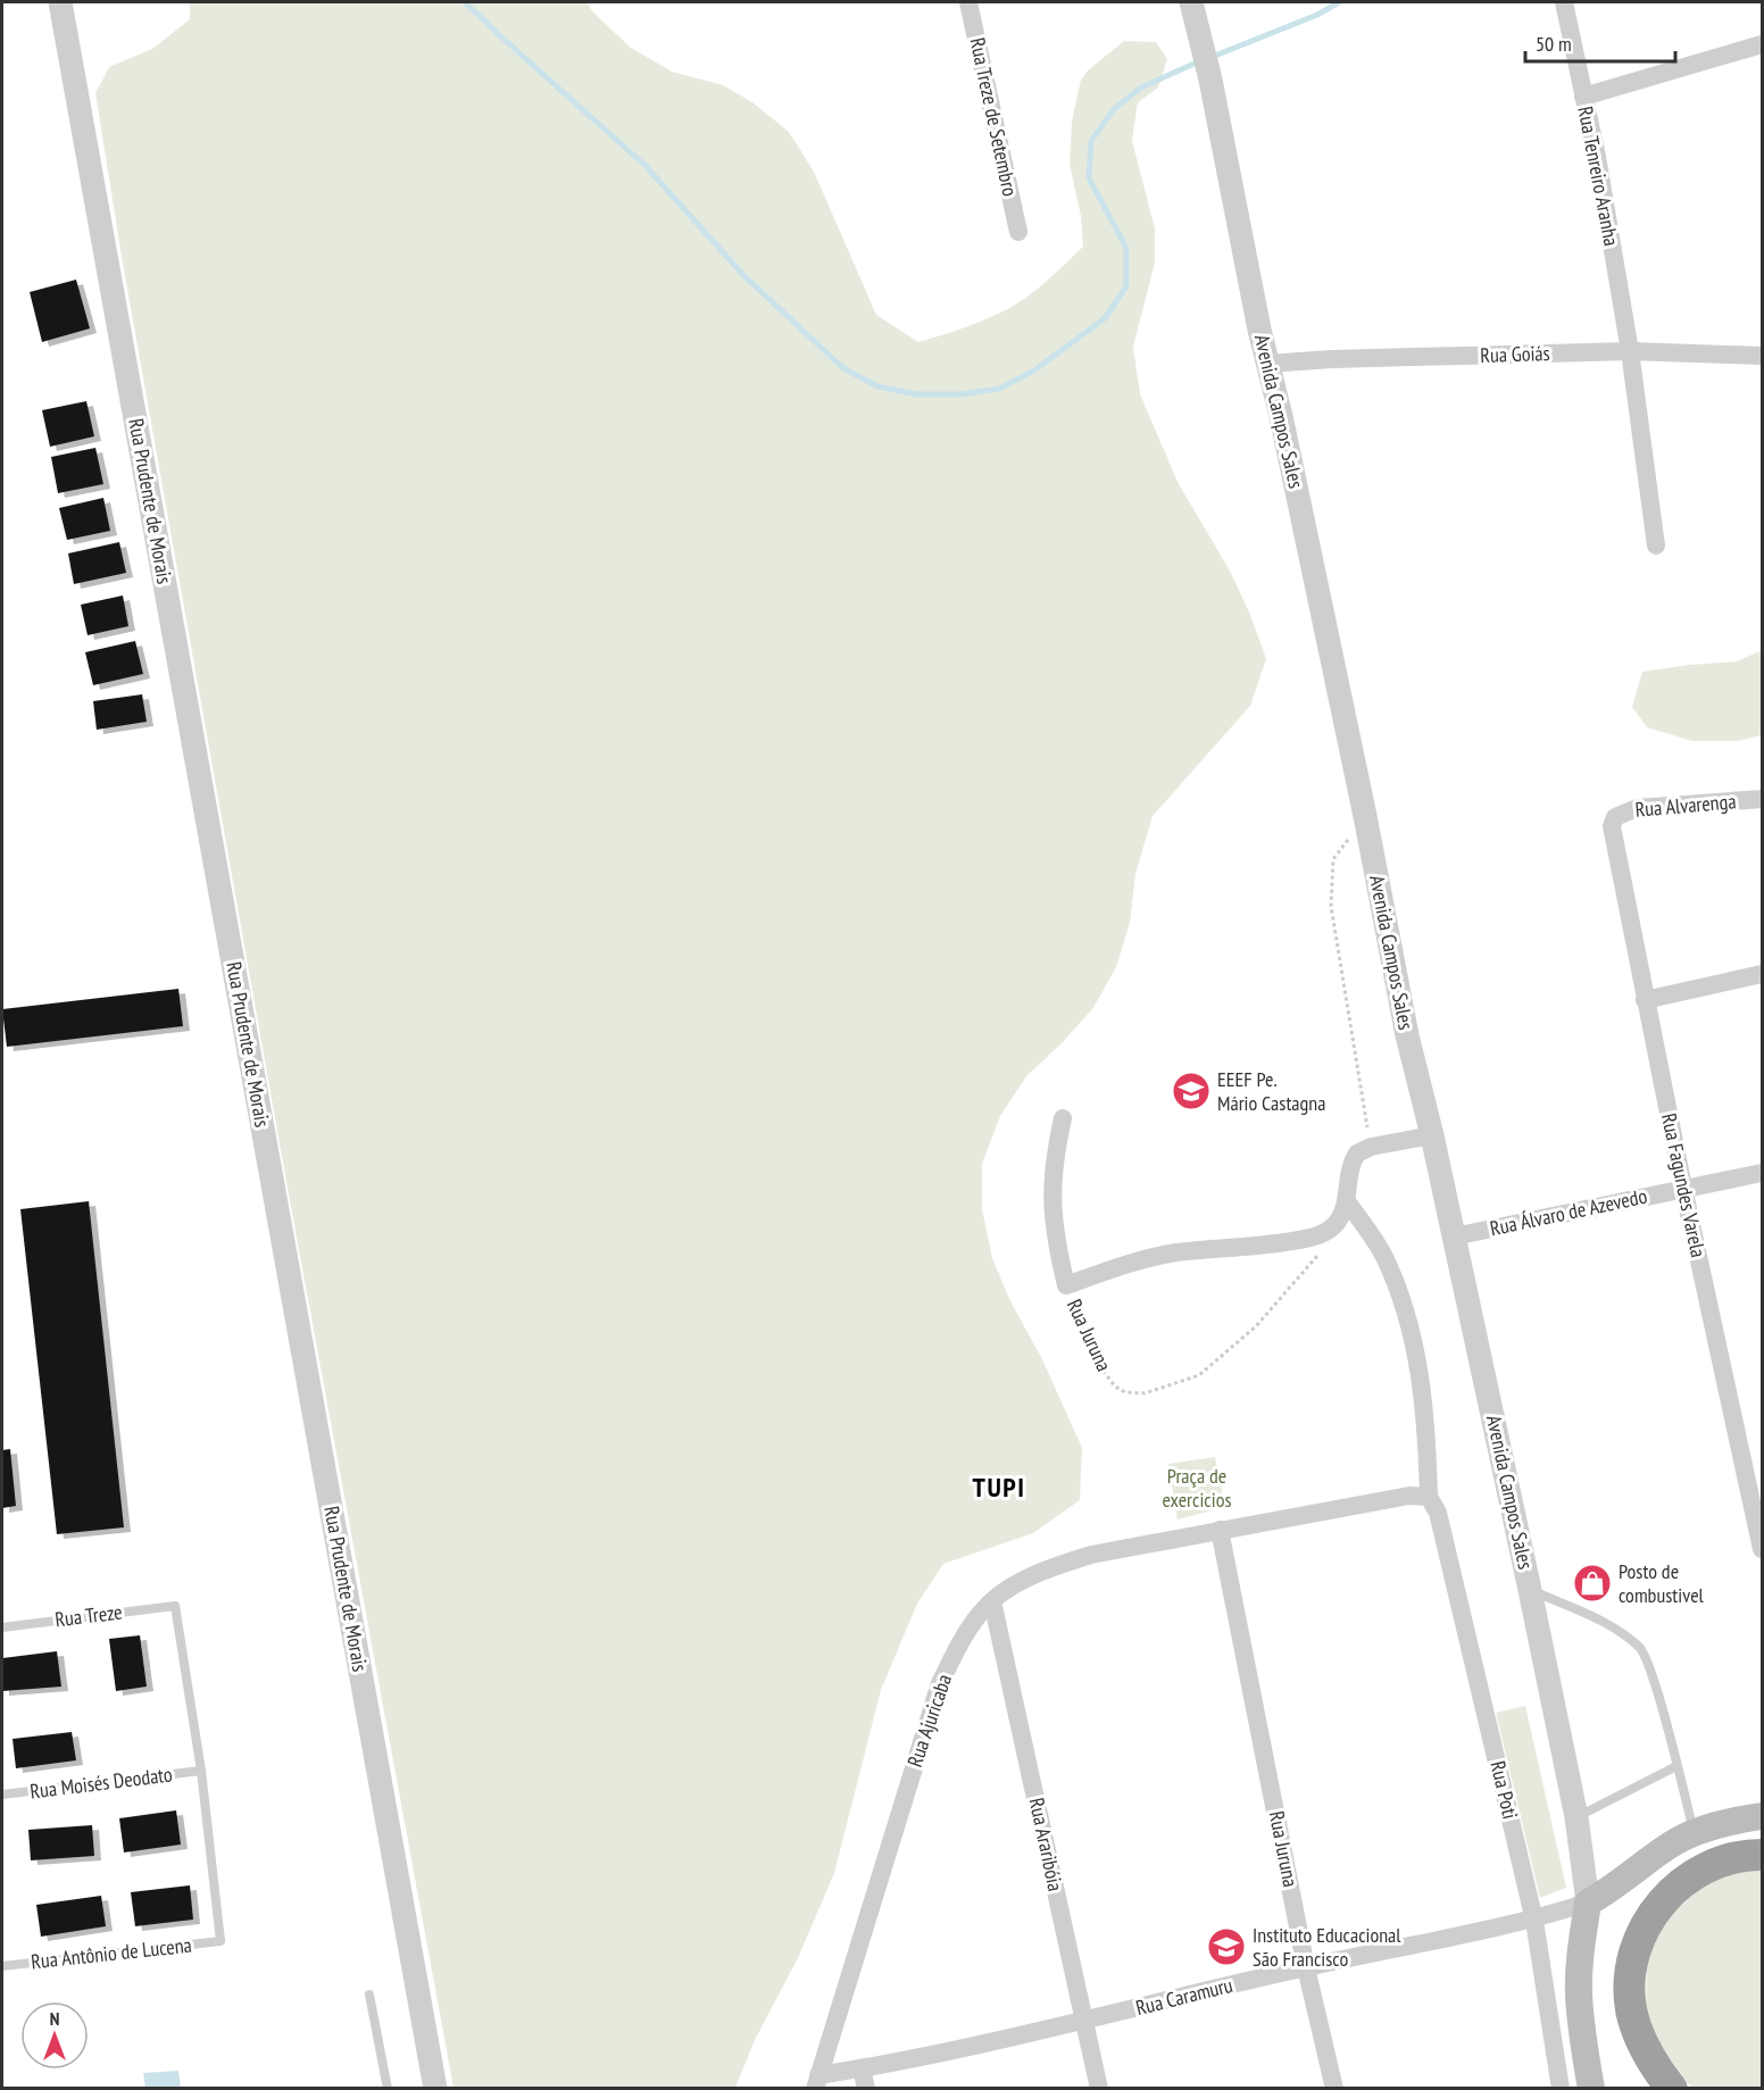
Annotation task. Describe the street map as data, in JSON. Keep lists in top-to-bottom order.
{
  "streets": {
    "street": [
      "Rua Treze de Setembro",
      "Rua Tenreiro Aranha",
      "Rua Goiás",
      "Avenida Campos Sales",
      "Rua Prudente de Morais",
      "Rua Alvarenga",
      "Rua Fagundes Varela",
      "Rua Álvaro de Azevedo",
      "Rua Juruna",
      "Rua Ajuricaba",
      "Rua Poti",
      "Rua Araribóia",
      "Rua Caramuru"
    ],
    "lane": ["Rua Treze", "Rua Moisés Deodato", "Rua Antônio de Lucena"]
  },
  "crossings": [
    ["Rua Tenreiro Aranha", "Rua Goiás"],
    ["Rua Goiás", "Avenida Campos Sales"],
    ["Avenida Campos Sales", "Rua Álvaro de Azevedo"],
    ["Avenida Campos Sales", "Rua Caramuru"],
    ["Rua Alvarenga", "Rua Fagundes Varela"],
    ["Rua Fagundes Varela", "Rua Álvaro de Azevedo"],
    ["Rua Juruna", "Rua Ajuricaba"],
    ["Rua Juruna", "Rua Caramuru"],
    ["Rua Treze", "Rua Moisés Deodato"],
    ["Rua Treze", "Rua Antônio de Lucena"],
    ["Rua Ajuricaba", "Rua Poti"],
    ["Rua Ajuricaba", "Rua Araribóia"],
    ["Rua Ajuricaba", "Rua Caramuru"],
    ["Rua Moisés Deodato", "Rua Antônio de Lucena"],
    ["Rua Poti", "Rua Caramuru"],
    ["Rua Araribóia", "Rua Caramuru"]
  ],
  "districts": ["TUPI"],
  "parks": ["Praça de exercicios"],
  "places": {
    "school or university": ["EEEF Pe. Mário Castagna", "Instituto Educacional São Francisco"],
    "shop": ["Posto de combustivel"]
  },
  "scale_bar": "50 m",
  "north": "top"
}
